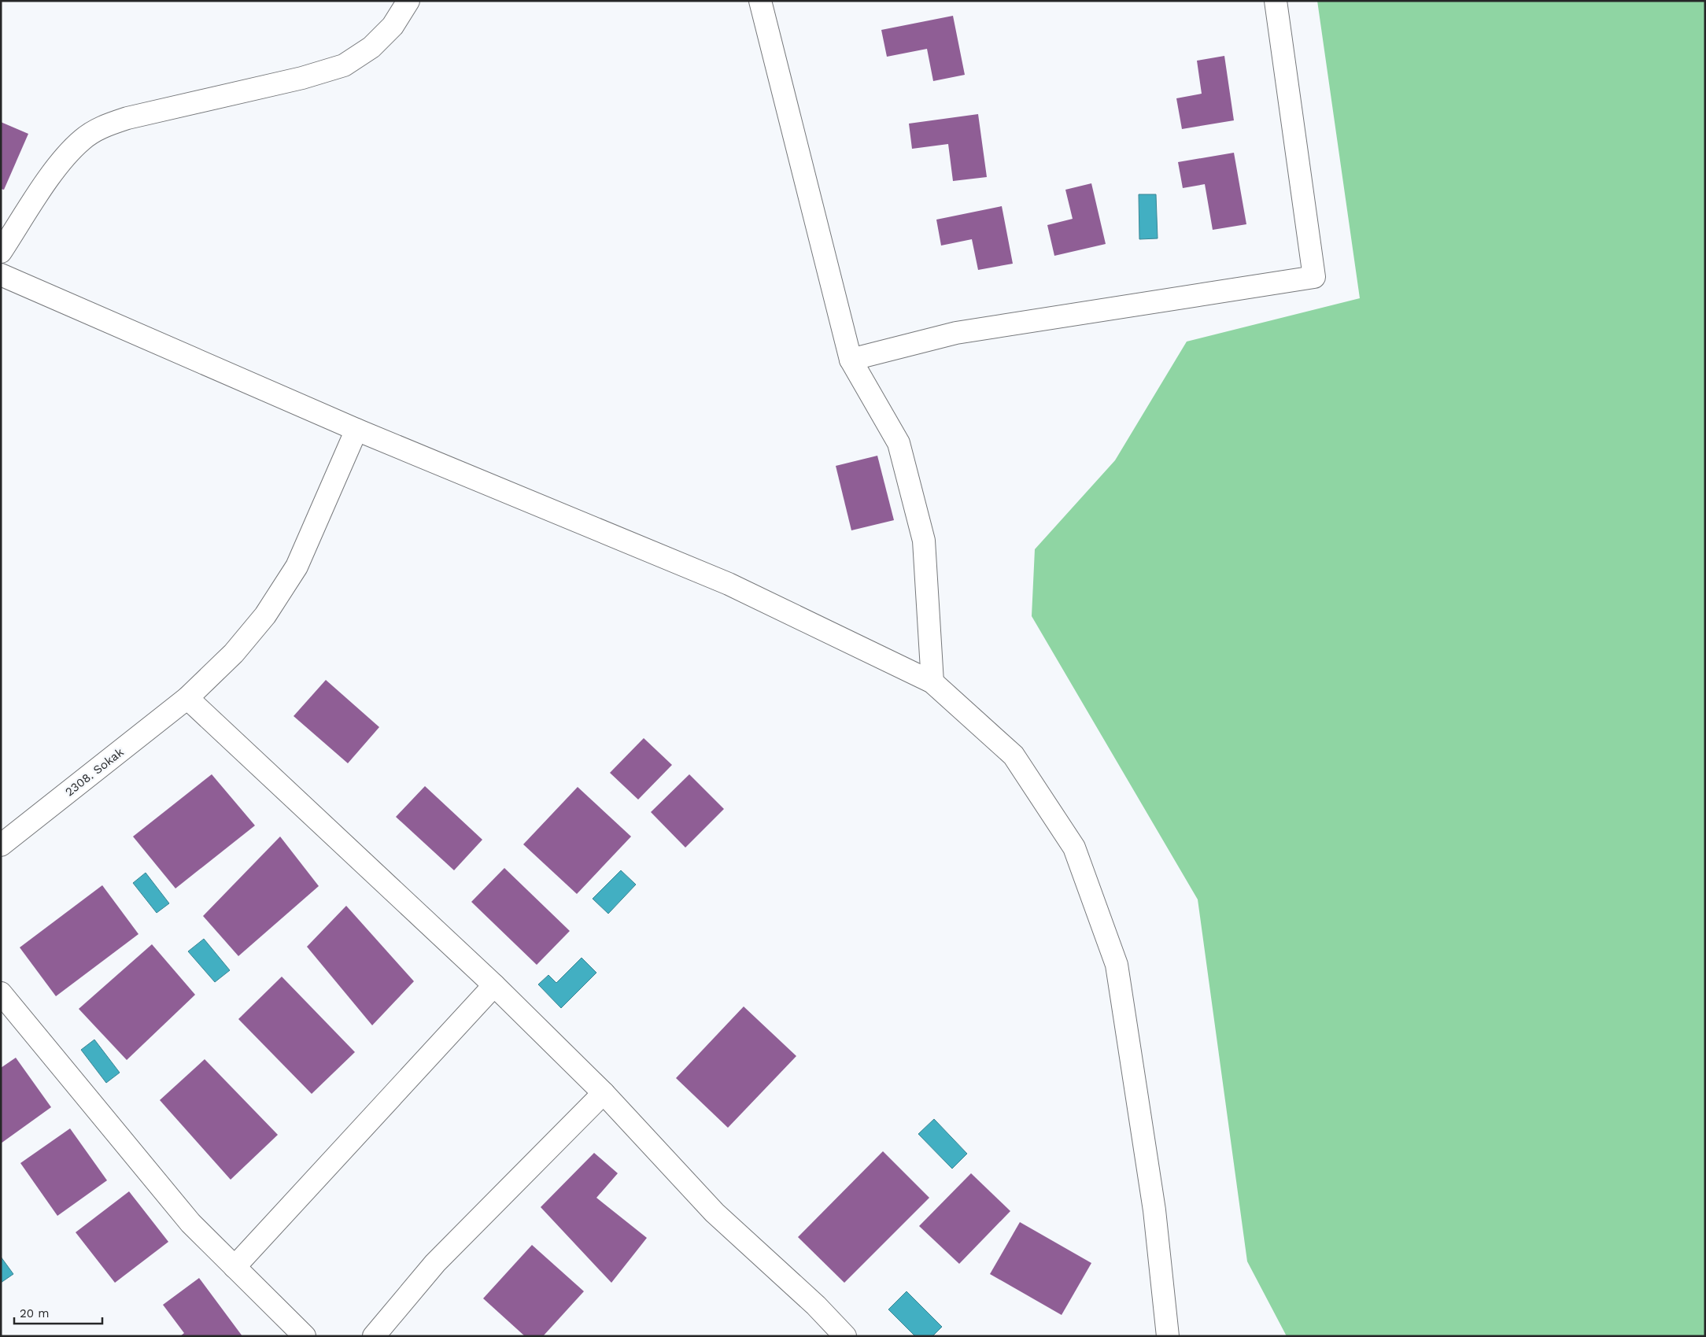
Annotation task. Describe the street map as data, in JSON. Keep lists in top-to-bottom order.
{
  "streets": {
    "street": ["2308. Sokak"]
  },
  "scale_bar": "20 m"
}
